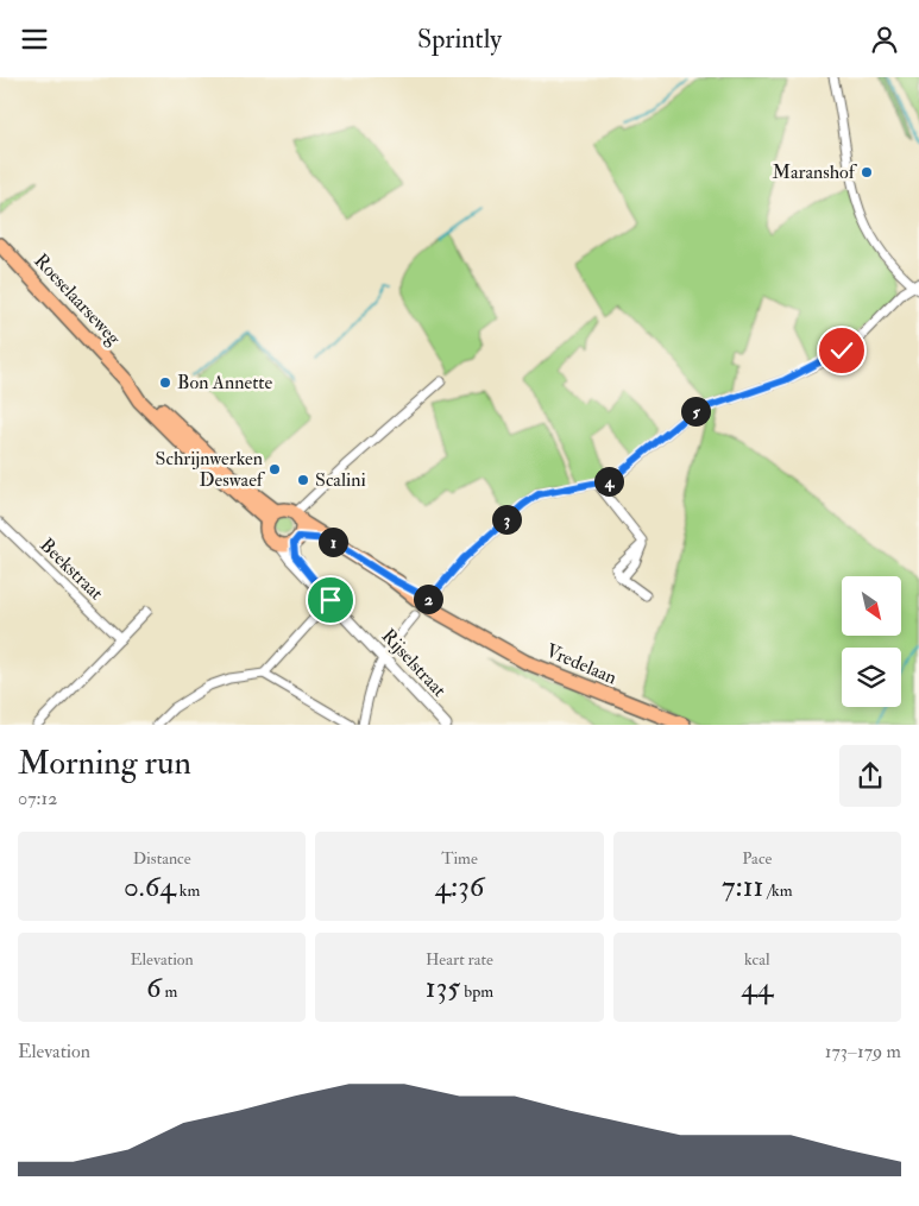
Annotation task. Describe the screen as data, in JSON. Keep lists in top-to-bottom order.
{
  "streets": {
    "main road": ["Roeselaarseweg", "Vredelaan"],
    "street": ["Beekstraat", "Rijselstraat"]
  },
  "crossings": [
    ["Roeselaarseweg", "Rijselstraat"],
    ["Roeselaarseweg", "Vredelaan"],
    ["Rijselstraat", "Vredelaan"]
  ],
  "places": [
    "Maranshof",
    "Bon Annette",
    "Schrijnwerken Deswaef",
    "Scalini"
  ],
  "north": "bottom right",
  "page": {
    "header": "Sprintly",
    "pins": [
      "5",
      "4",
      "3",
      "1",
      "2"
    ],
    "heading": ["Morning run", "07:12"],
    "stats": [
      ["Distance", "0.64 km"],
      ["Time", "4:36"],
      ["Pace", "7:11 /km"],
      ["Elevation", "6 m"],
      ["Heart rate", "135 bpm"],
      ["kcal", "44"]
    ],
    "chart": ["Elevation", "173–179 m"]
  }
}
